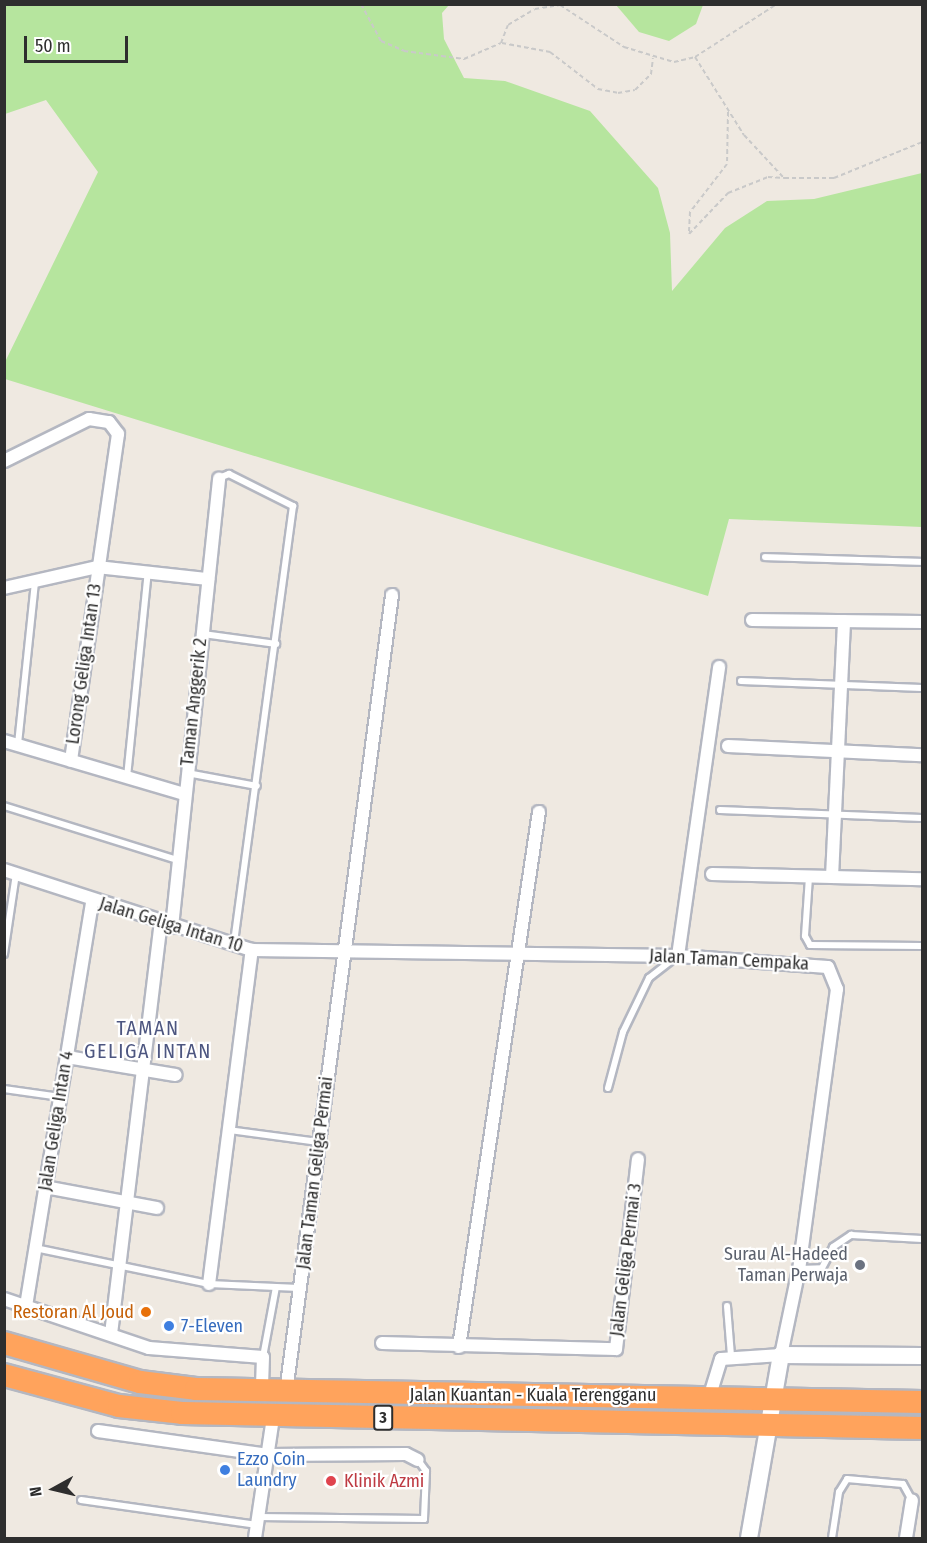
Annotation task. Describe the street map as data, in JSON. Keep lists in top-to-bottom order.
{
  "streets": {
    "highway": ["Jalan Kuantan - Kuala Terengganu", "3"],
    "street": [
      "Lorong Geliga Intan 13",
      "Taman Anggerik 2",
      "Jalan Geliga Intan 10",
      "Jalan Taman Cempaka",
      "Jalan Geliga Intan 4",
      "Jalan Taman Geliga Permai",
      "Jalan Geliga Permai 3"
    ]
  },
  "crossings": [
    ["Taman Anggerik 2", "Jalan Geliga Intan 10"],
    ["Jalan Geliga Intan 10", "Jalan Taman Cempaka"],
    ["Jalan Geliga Intan 10", "Jalan Geliga Intan 4"],
    ["Jalan Geliga Intan 10", "Jalan Taman Geliga Permai"],
    ["Jalan Taman Cempaka", "Jalan Taman Geliga Permai"],
    ["Jalan Taman Geliga Permai", "Jalan Kuantan - Kuala Terengganu"]
  ],
  "districts": ["TAMAN GELIGA INTAN"],
  "places": [
    "Surau Al-Hadeed Taman Perwaja",
    "Restoran Al Joud",
    "7-Eleven",
    "Ezzo Coin Laundry",
    "Klinik Azmi"
  ],
  "scale_bar": "50 m",
  "north": "left"
}
